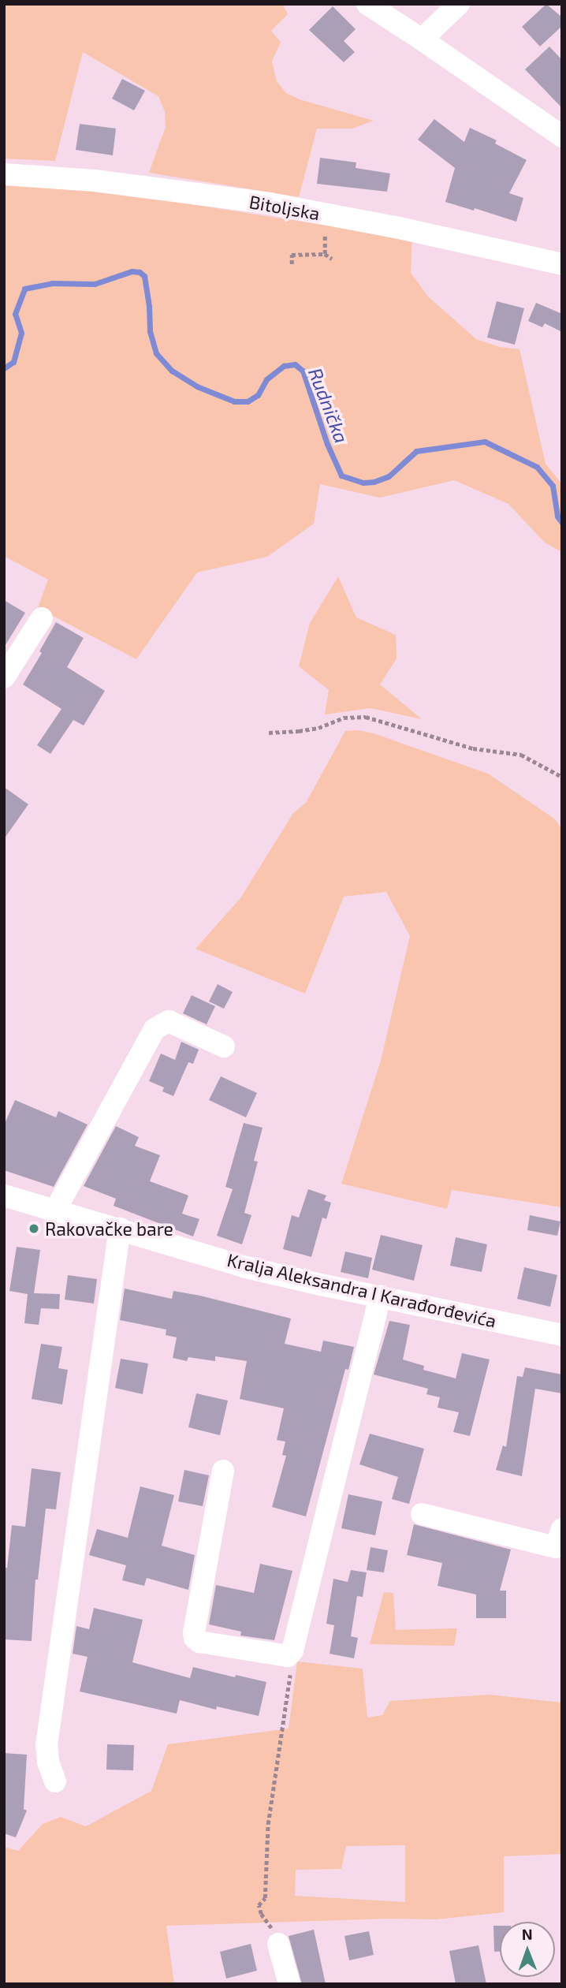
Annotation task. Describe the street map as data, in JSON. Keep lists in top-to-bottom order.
{
  "streets": {
    "street": ["Bitoljska", "Kralja Aleksandra I Karađorđevića"]
  },
  "water": ["Rudnička"],
  "places": ["Rakovačke bare"],
  "north": "top"
}
